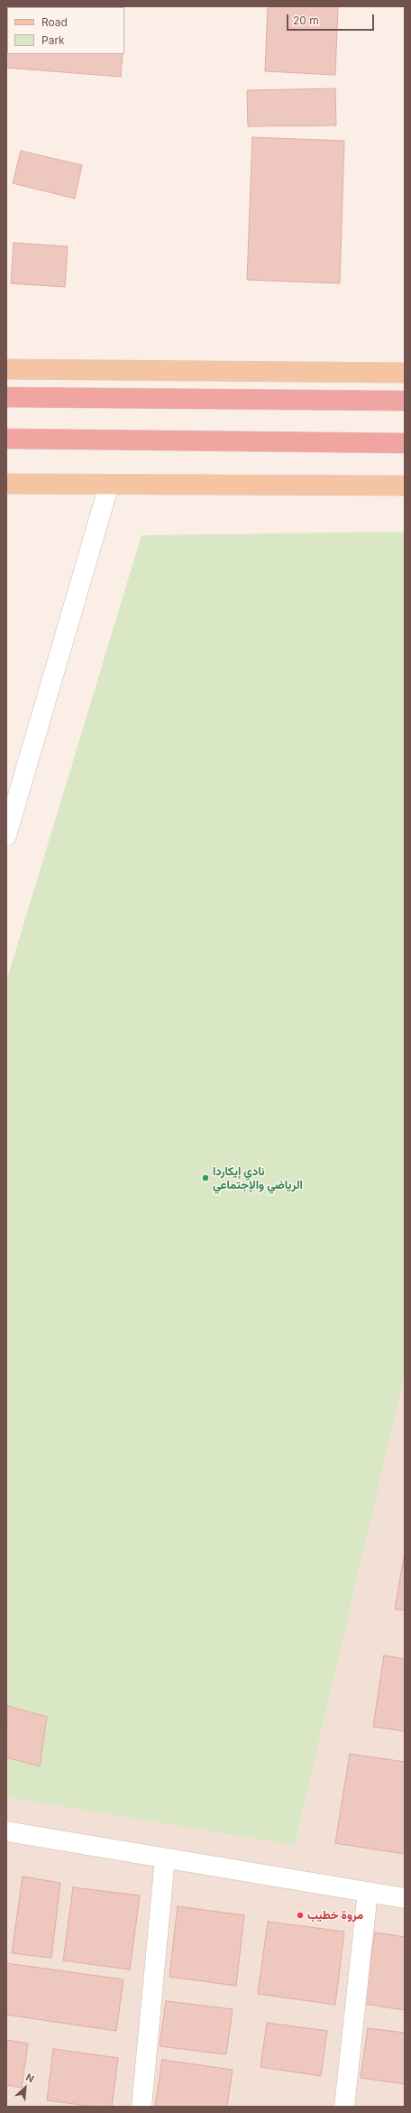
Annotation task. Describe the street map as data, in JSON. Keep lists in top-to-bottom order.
{
  "places": ["نادي إيكاردا الرياضي والإجتماعي", "مروة خطيب"],
  "legend": ["Road", "Park"],
  "scale_bar": "20 m",
  "north": "top right"
}
